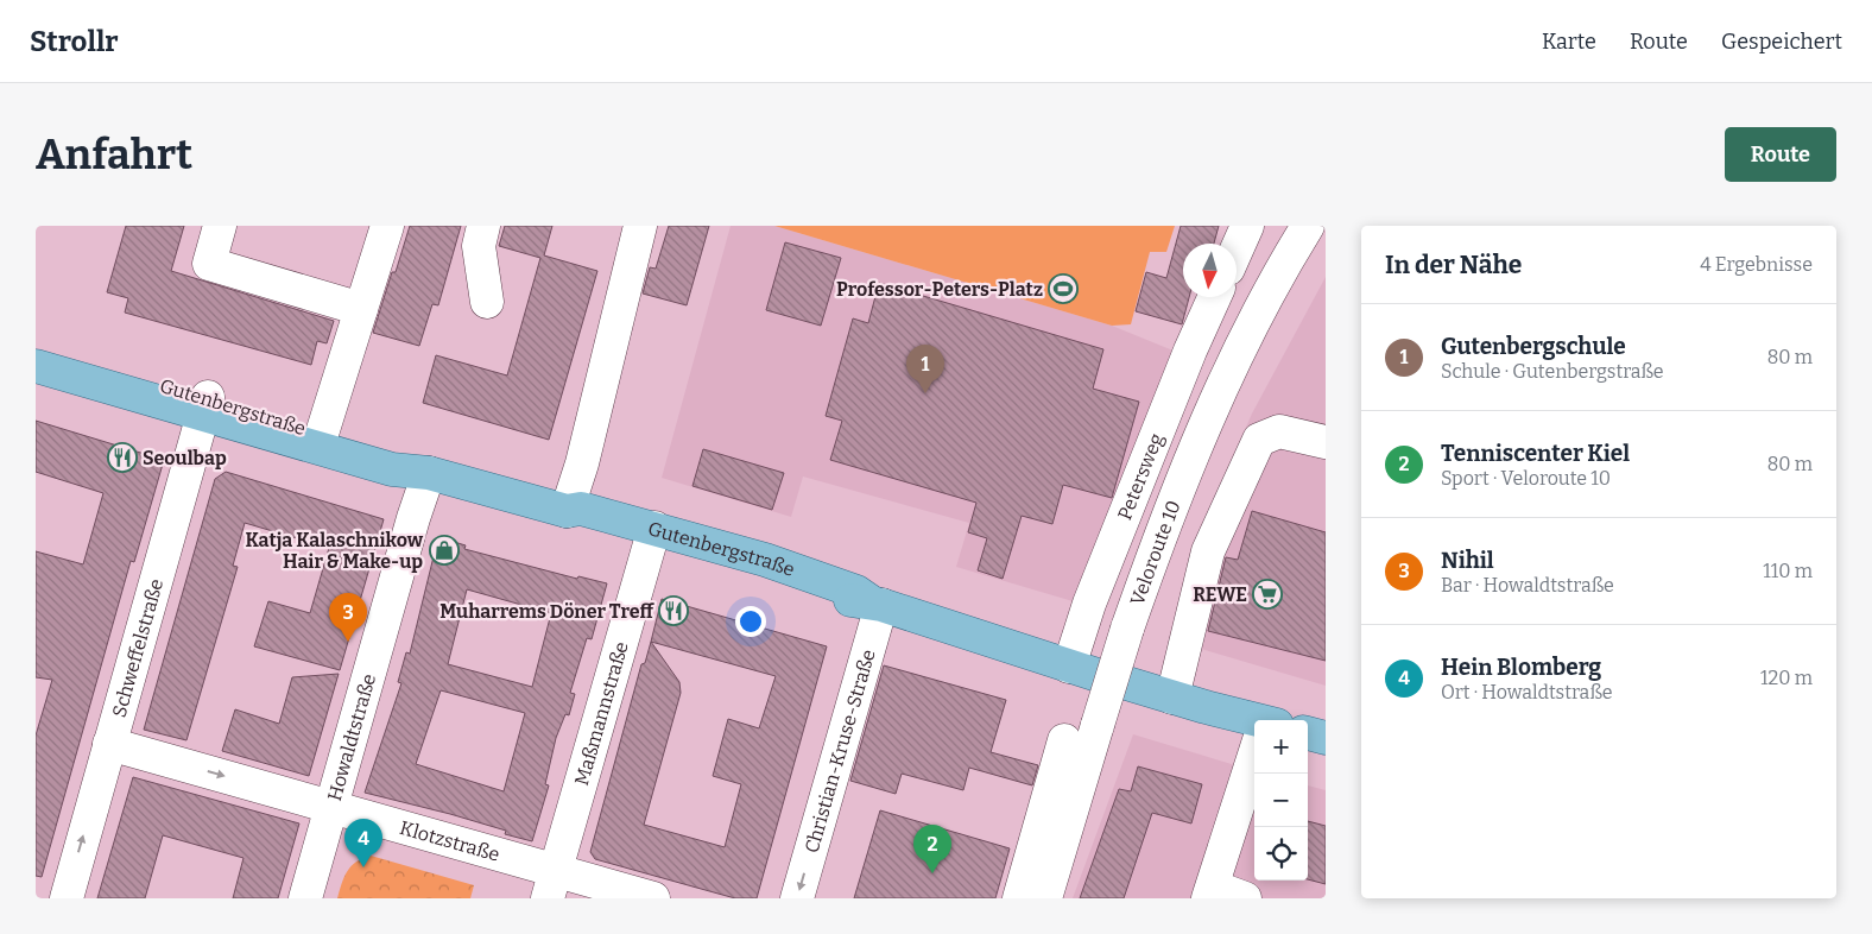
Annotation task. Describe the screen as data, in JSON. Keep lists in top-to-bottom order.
{
  "streets": {
    "main road": ["Gutenbergstraße"],
    "street": [
      "Petersweg",
      "Veloroute 10",
      "Schweffelstraße",
      "Maßmannstraße",
      "Howaldtstraße",
      "Christian-Kruse-Straße",
      "Klotzstraße"
    ]
  },
  "crossings": [
    ["Gutenbergstraße", "Petersweg"],
    ["Gutenbergstraße", "Schweffelstraße"],
    ["Gutenbergstraße", "Maßmannstraße"],
    ["Gutenbergstraße", "Howaldtstraße"],
    ["Gutenbergstraße", "Christian-Kruse-Straße"],
    ["Schweffelstraße", "Klotzstraße"],
    ["Maßmannstraße", "Klotzstraße"],
    ["Howaldtstraße", "Klotzstraße"]
  ],
  "one_way": ["Klotzstraße"],
  "places": {
    "sports": ["Professor-Peters-Platz"],
    "restaurant": ["Seoulbap", "Muharrems Döner Treff"],
    "shop": ["Katja Kalaschnikow Hair & Make-up"],
    "supermarket": ["REWE"]
  },
  "north": "bottom",
  "page": {
    "header": "Strollr",
    "nav": ["Karte", "Route", "Gespeichert"],
    "buttons": "Route",
    "title": "Anfahrt",
    "heading": ["In der Nähe", "4 Ergebnisse"],
    "list": [
      {
        "mark": "1",
        "name": "Gutenbergschule",
        "note": "Schule · Gutenbergstraße",
        "value": "80 m"
      },
      {
        "mark": "2",
        "name": "Tenniscenter Kiel",
        "note": "Sport · Veloroute 10",
        "value": "80 m"
      },
      {
        "mark": "3",
        "name": "Nihil",
        "note": "Bar · Howaldtstraße",
        "value": "110 m"
      },
      {
        "mark": "4",
        "name": "Hein Blomberg",
        "note": "Ort · Howaldtstraße",
        "value": "120 m"
      }
    ],
    "pins": [
      "1",
      "3",
      "4",
      "2"
    ],
    "map_buttons": ["+", "−"]
  }
}
